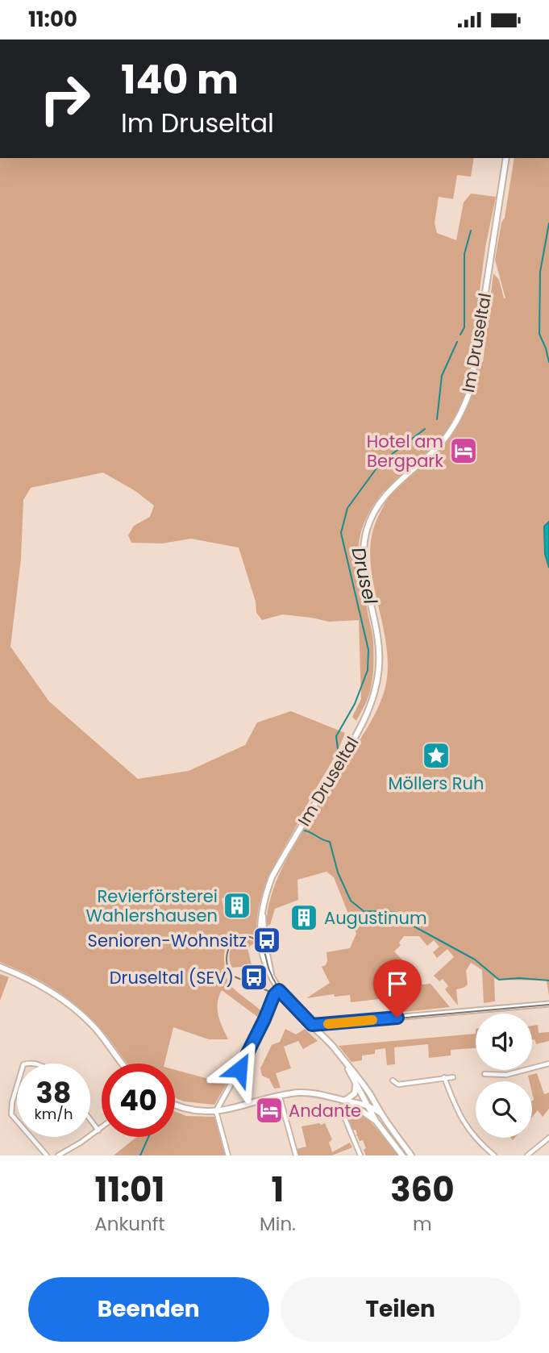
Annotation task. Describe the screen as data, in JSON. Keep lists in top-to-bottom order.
{
  "streets": {
    "main road": ["Im Druseltal"]
  },
  "water": ["Drusel"],
  "places": {
    "hotel": ["Hotel am Bergpark", "Andante"],
    "place": ["Möllers Ruh"],
    "building": ["Revierförsterei Wahlershausen", "Augustinum"],
    "bus stop": ["Senioren-Wohnsitz", "Druseltal (SEV)"]
  },
  "page": {
    "status": "11:00",
    "turn": ["140 m", "Im Druseltal"],
    "speed": "38 km/h",
    "limit": "40",
    "eta": [
      "11:01",
      "Ankunft",
      "1",
      "Min.",
      "360",
      "m"
    ],
    "buttons": ["Beenden", "Teilen"]
  }
}
